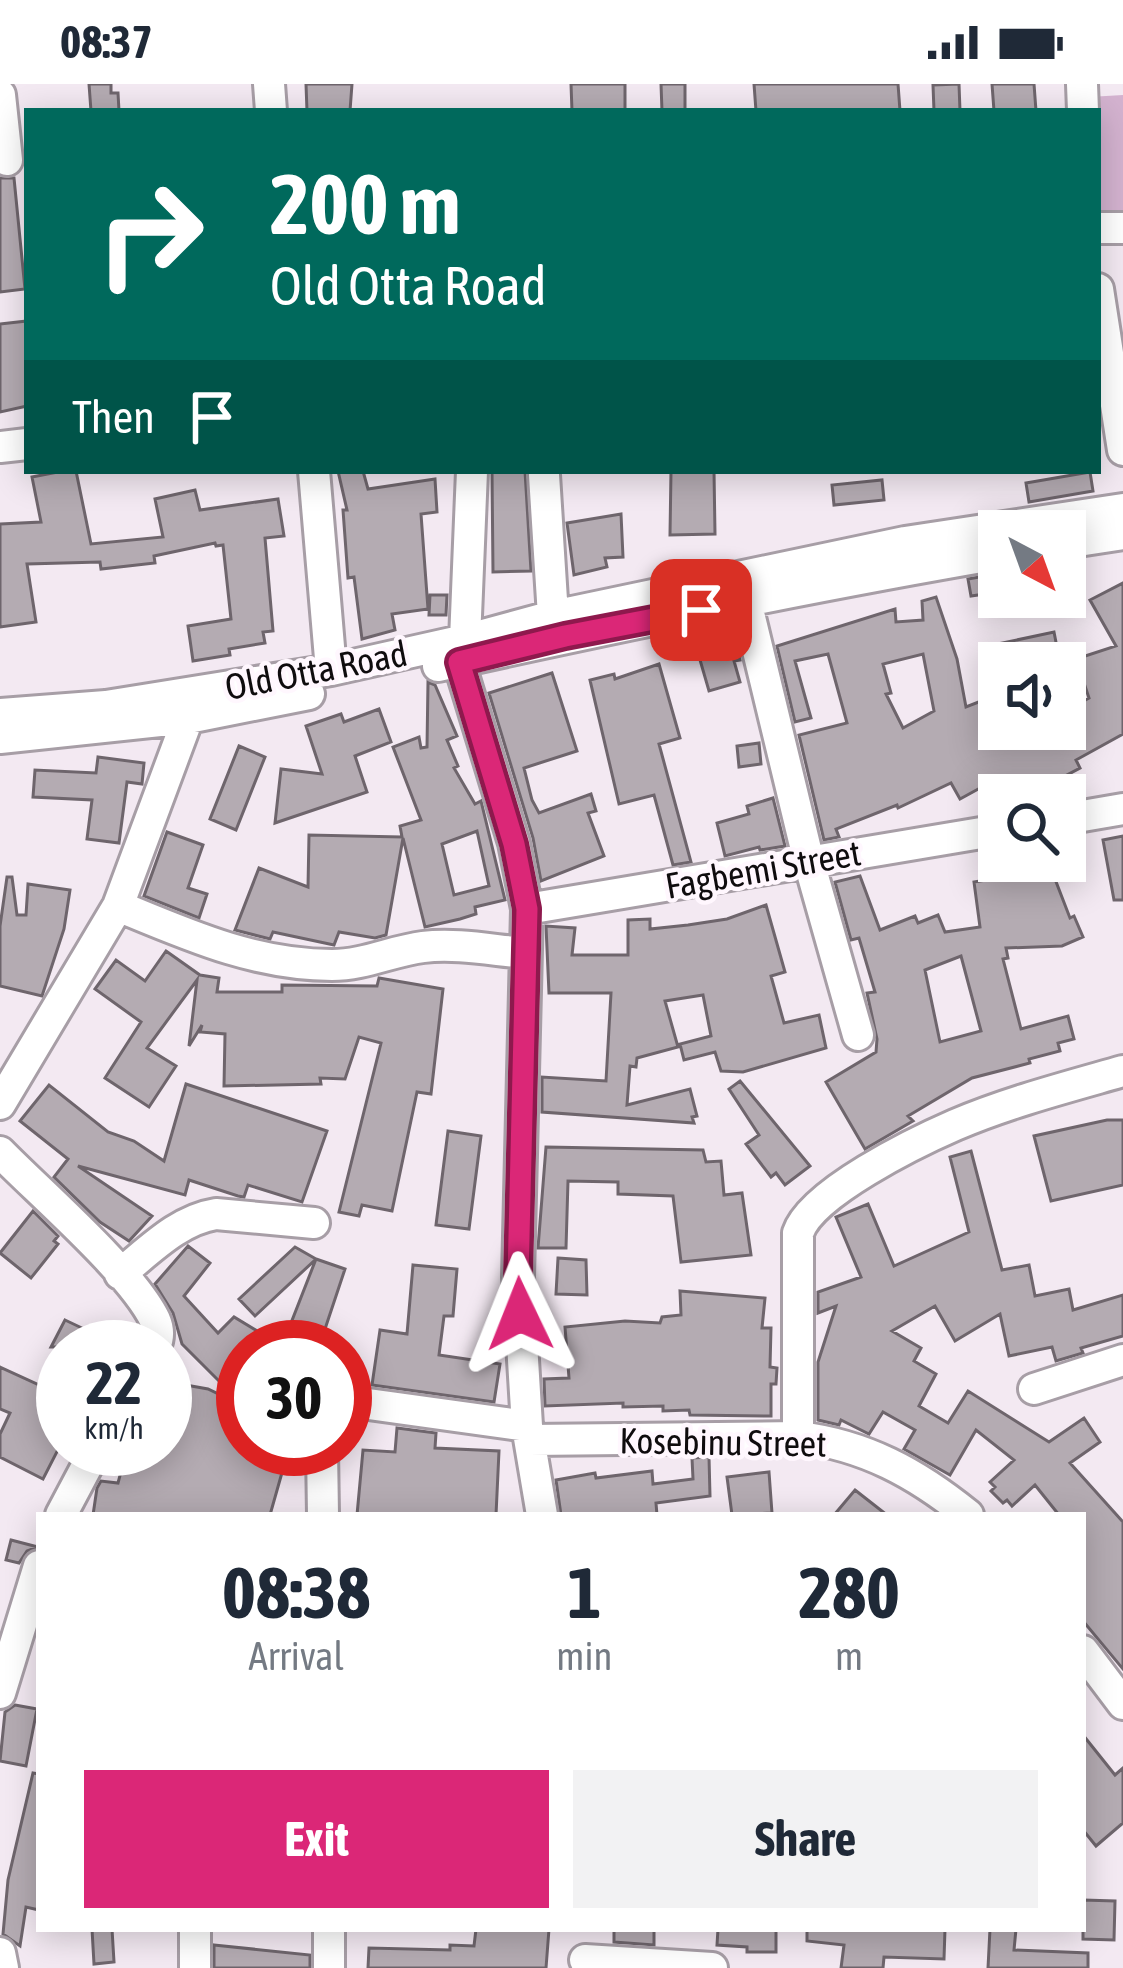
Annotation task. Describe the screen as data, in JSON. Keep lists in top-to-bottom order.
{
  "streets": {
    "street": ["Old Otta Road", "Fagbemi Street", "Kosebinu Street"]
  },
  "north": "bottom right",
  "page": {
    "status": "08:37",
    "turn": ["200 m", "Old Otta Road"],
    "then": "Then",
    "speed": "22 km/h",
    "limit": "30",
    "eta": [
      "08:38",
      "Arrival",
      "1",
      "min",
      "280",
      "m"
    ],
    "buttons": ["Exit", "Share"]
  }
}
